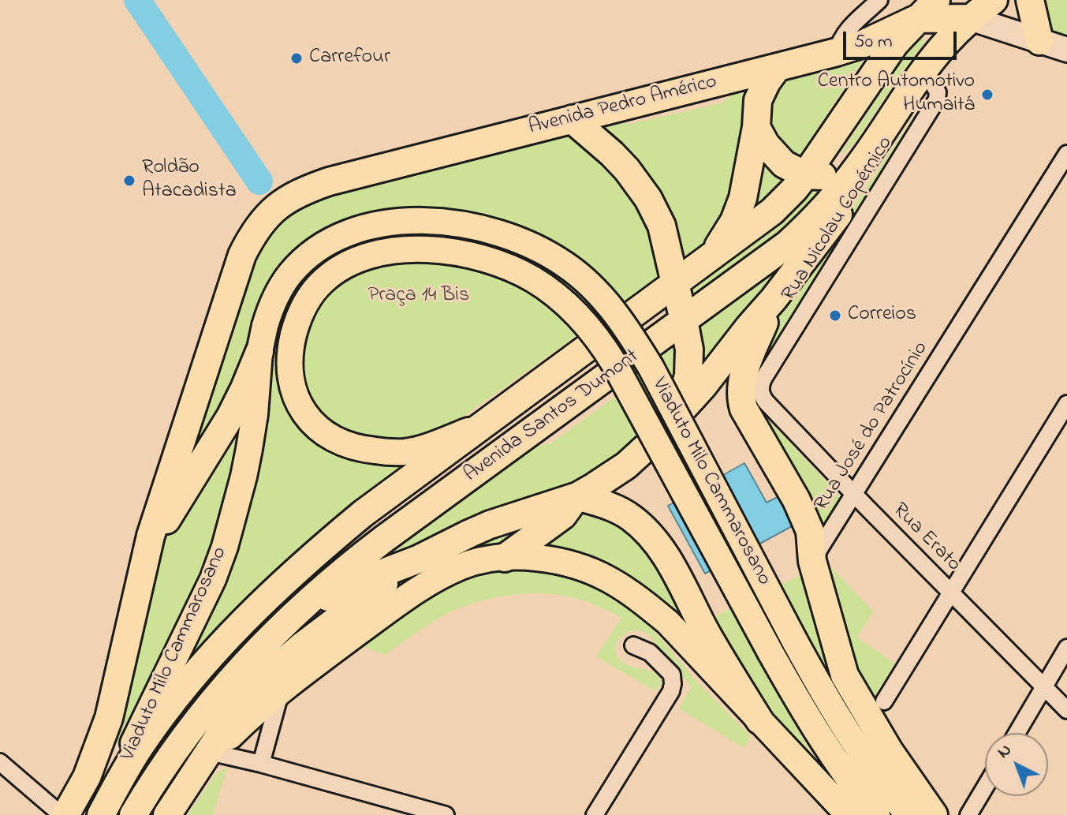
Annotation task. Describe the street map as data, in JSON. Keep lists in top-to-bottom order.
{
  "streets": {
    "highway": ["Avenida Pedro Américo", "Avenida Santos Dumont"],
    "main road": ["Viaduto Milo Cammarosano"],
    "street": ["Rua Nicolau Copérnico", "Rua José do Patrocínio", "Rua Erato"]
  },
  "crossings": [
    ["Avenida Pedro Américo", "Avenida Santos Dumont"],
    ["Rua Nicolau Copérnico", "Avenida Santos Dumont"],
    ["Rua Nicolau Copérnico", "Rua Erato"],
    ["Avenida Santos Dumont", "Viaduto Milo Cammarosano"],
    ["Rua José do Patrocínio", "Rua Erato"]
  ],
  "parks": ["Praça 14 Bis"],
  "places": [
    "Carrefour",
    "Centro Automotivo Humaitá",
    "Roldão Atacadista",
    "Correios"
  ],
  "scale_bar": "50 m",
  "north": "top left"
}
